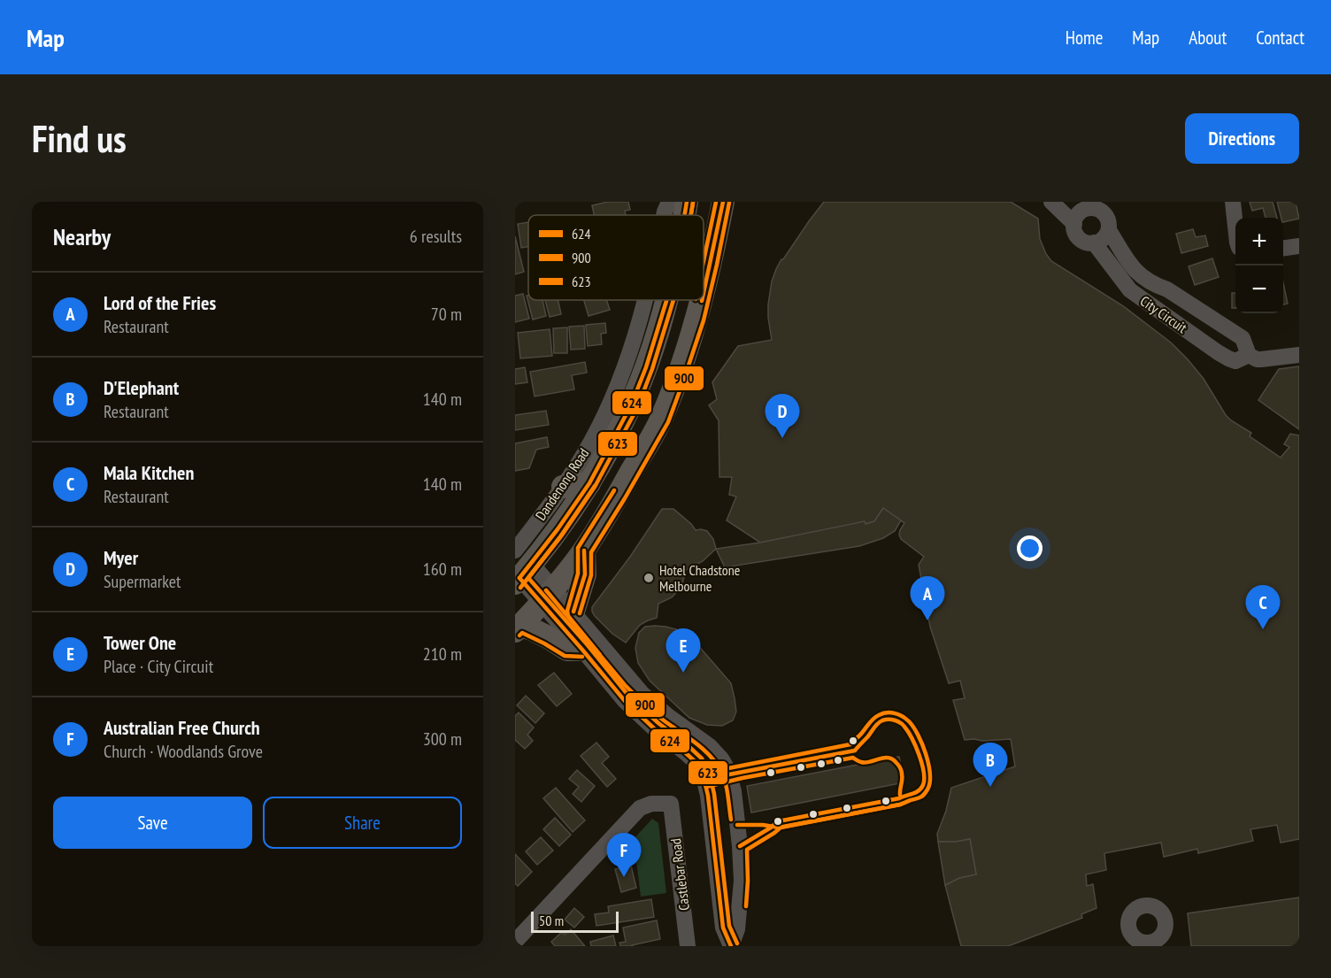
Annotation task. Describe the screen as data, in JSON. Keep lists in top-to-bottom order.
{
  "streets": {
    "street": ["City Circuit", "Dandenong Road", "Castlebar Road"]
  },
  "places": ["Hotel Chadstone Melbourne"],
  "lines": ["transit line 624", "transit line 623", "transit line 900"],
  "legend": ["624", "900", "623"],
  "scale_bar": "50 m",
  "page": {
    "header": "Map",
    "nav": [
      "Home",
      "Map",
      "About",
      "Contact"
    ],
    "buttons": [
      "Directions",
      ["Save", "Share"]
    ],
    "title": "Find us",
    "heading": ["Nearby", "6 results"],
    "map_buttons": ["+", "−"],
    "list": [
      {
        "mark": "A",
        "name": "Lord of the Fries",
        "note": "Restaurant",
        "value": "70 m"
      },
      {
        "mark": "B",
        "name": "D'Elephant",
        "note": "Restaurant",
        "value": "140 m"
      },
      {
        "mark": "C",
        "name": "Mala Kitchen",
        "note": "Restaurant",
        "value": "140 m"
      },
      {
        "mark": "D",
        "name": "Myer",
        "note": "Supermarket",
        "value": "160 m"
      },
      {
        "mark": "E",
        "name": "Tower One",
        "note": "Place · City Circuit",
        "value": "210 m"
      },
      {
        "mark": "F",
        "name": "Australian Free Church",
        "note": "Church · Woodlands Grove",
        "value": "300 m"
      }
    ],
    "pins": [
      "D",
      "A",
      "C",
      "E",
      "B",
      "F"
    ],
    "scale": "50 m"
  }
}
